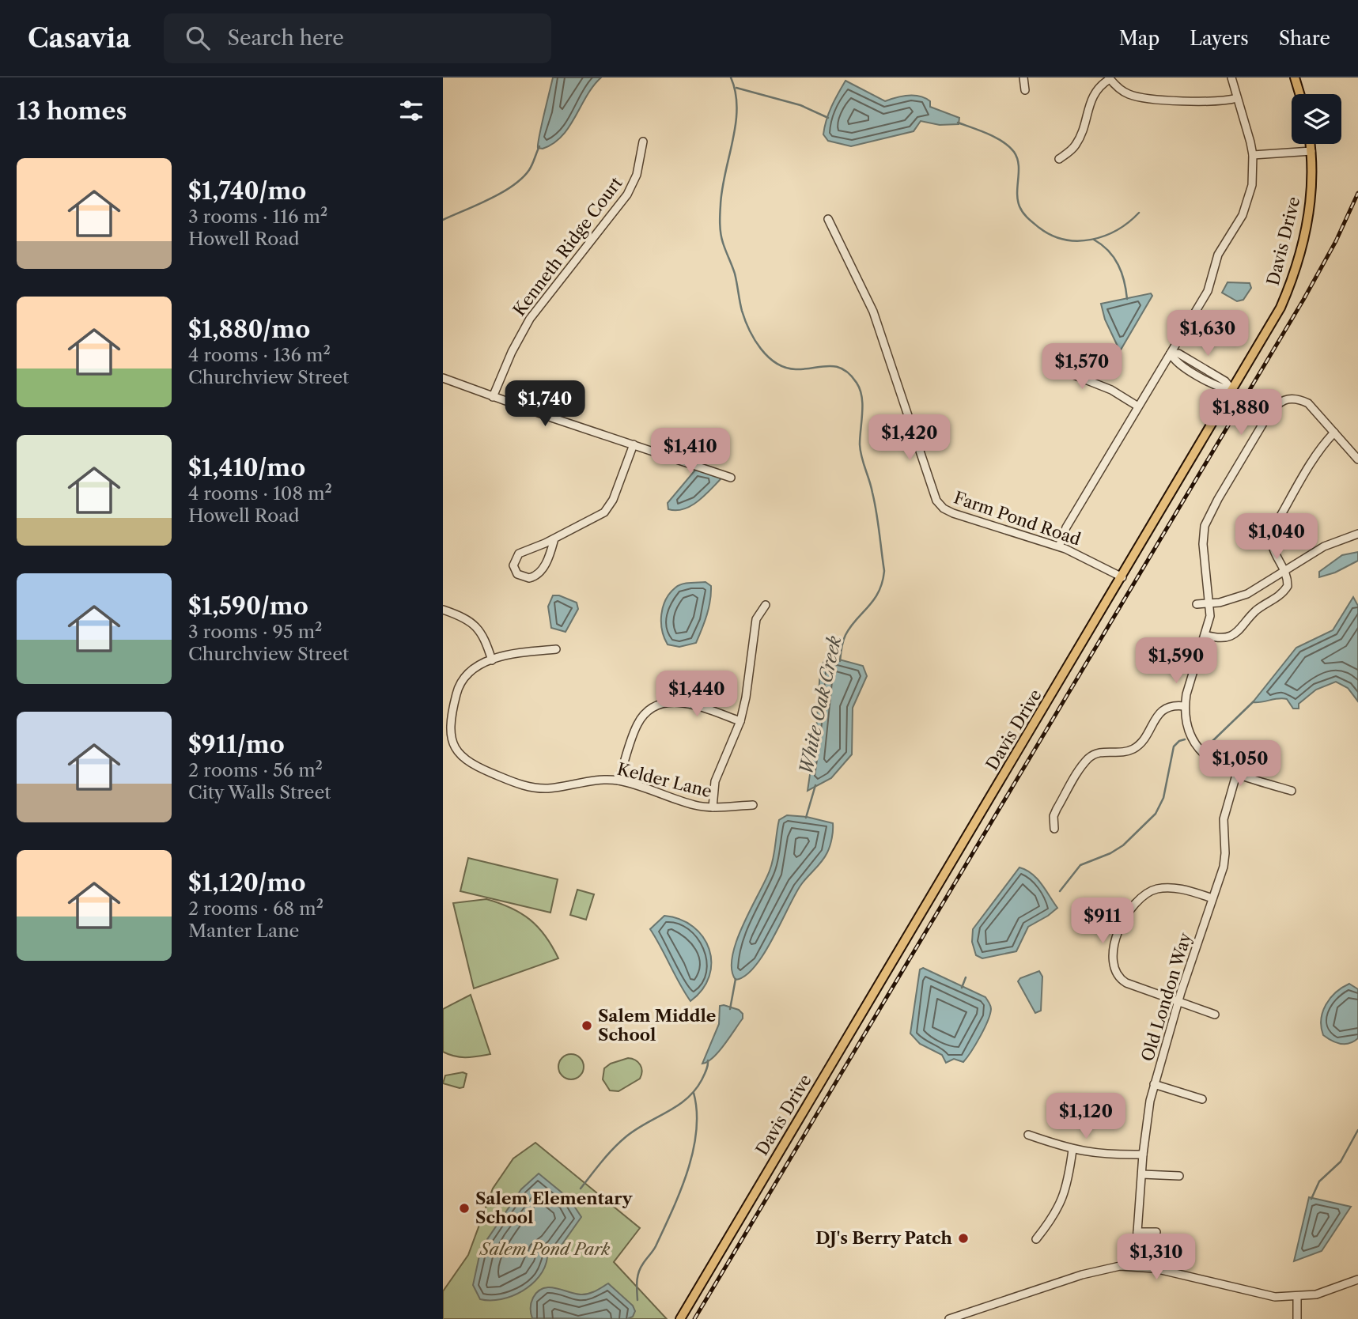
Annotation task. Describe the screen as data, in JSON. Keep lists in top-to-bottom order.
{
  "streets": {
    "main road": ["Davis Drive"],
    "street": [
      "Kenneth Ridge Court",
      "Farm Pond Road",
      "Kelder Lane",
      "Old London Way"
    ]
  },
  "crossings": [
    ["Davis Drive", "Farm Pond Road"]
  ],
  "water": ["White Oak Creek"],
  "parks": ["Salem Pond Park"],
  "places": ["Salem Middle School", "Salem Elementary School", "DJ's Berry Patch"],
  "page": {
    "header": "Casavia",
    "search": "Search here",
    "nav": ["Map", "Layers", "Share"],
    "heading": "13 homes",
    "list": [
      {
        "name": "$1,740/mo",
        "note": "3 rooms · 116 m² · Howell Road"
      },
      {
        "name": "$1,880/mo",
        "note": "4 rooms · 136 m² · Churchview Street"
      },
      {
        "name": "$1,410/mo",
        "note": "4 rooms · 108 m² · Howell Road"
      },
      {
        "name": "$1,590/mo",
        "note": "3 rooms · 95 m² · Churchview Street"
      },
      {
        "name": "$911/mo",
        "note": "2 rooms · 56 m² · City Walls Street"
      },
      {
        "name": "$1,120/mo",
        "note": "2 rooms · 68 m² · Manter Lane"
      }
    ],
    "price": [
      "$1,630",
      "$1,570",
      "$1,740",
      "$1,880",
      "$1,420",
      "$1,410",
      "$1,040",
      "$1,590",
      "$1,440",
      "$1,050",
      "$911",
      "$1,120",
      "$1,310"
    ]
  }
}
